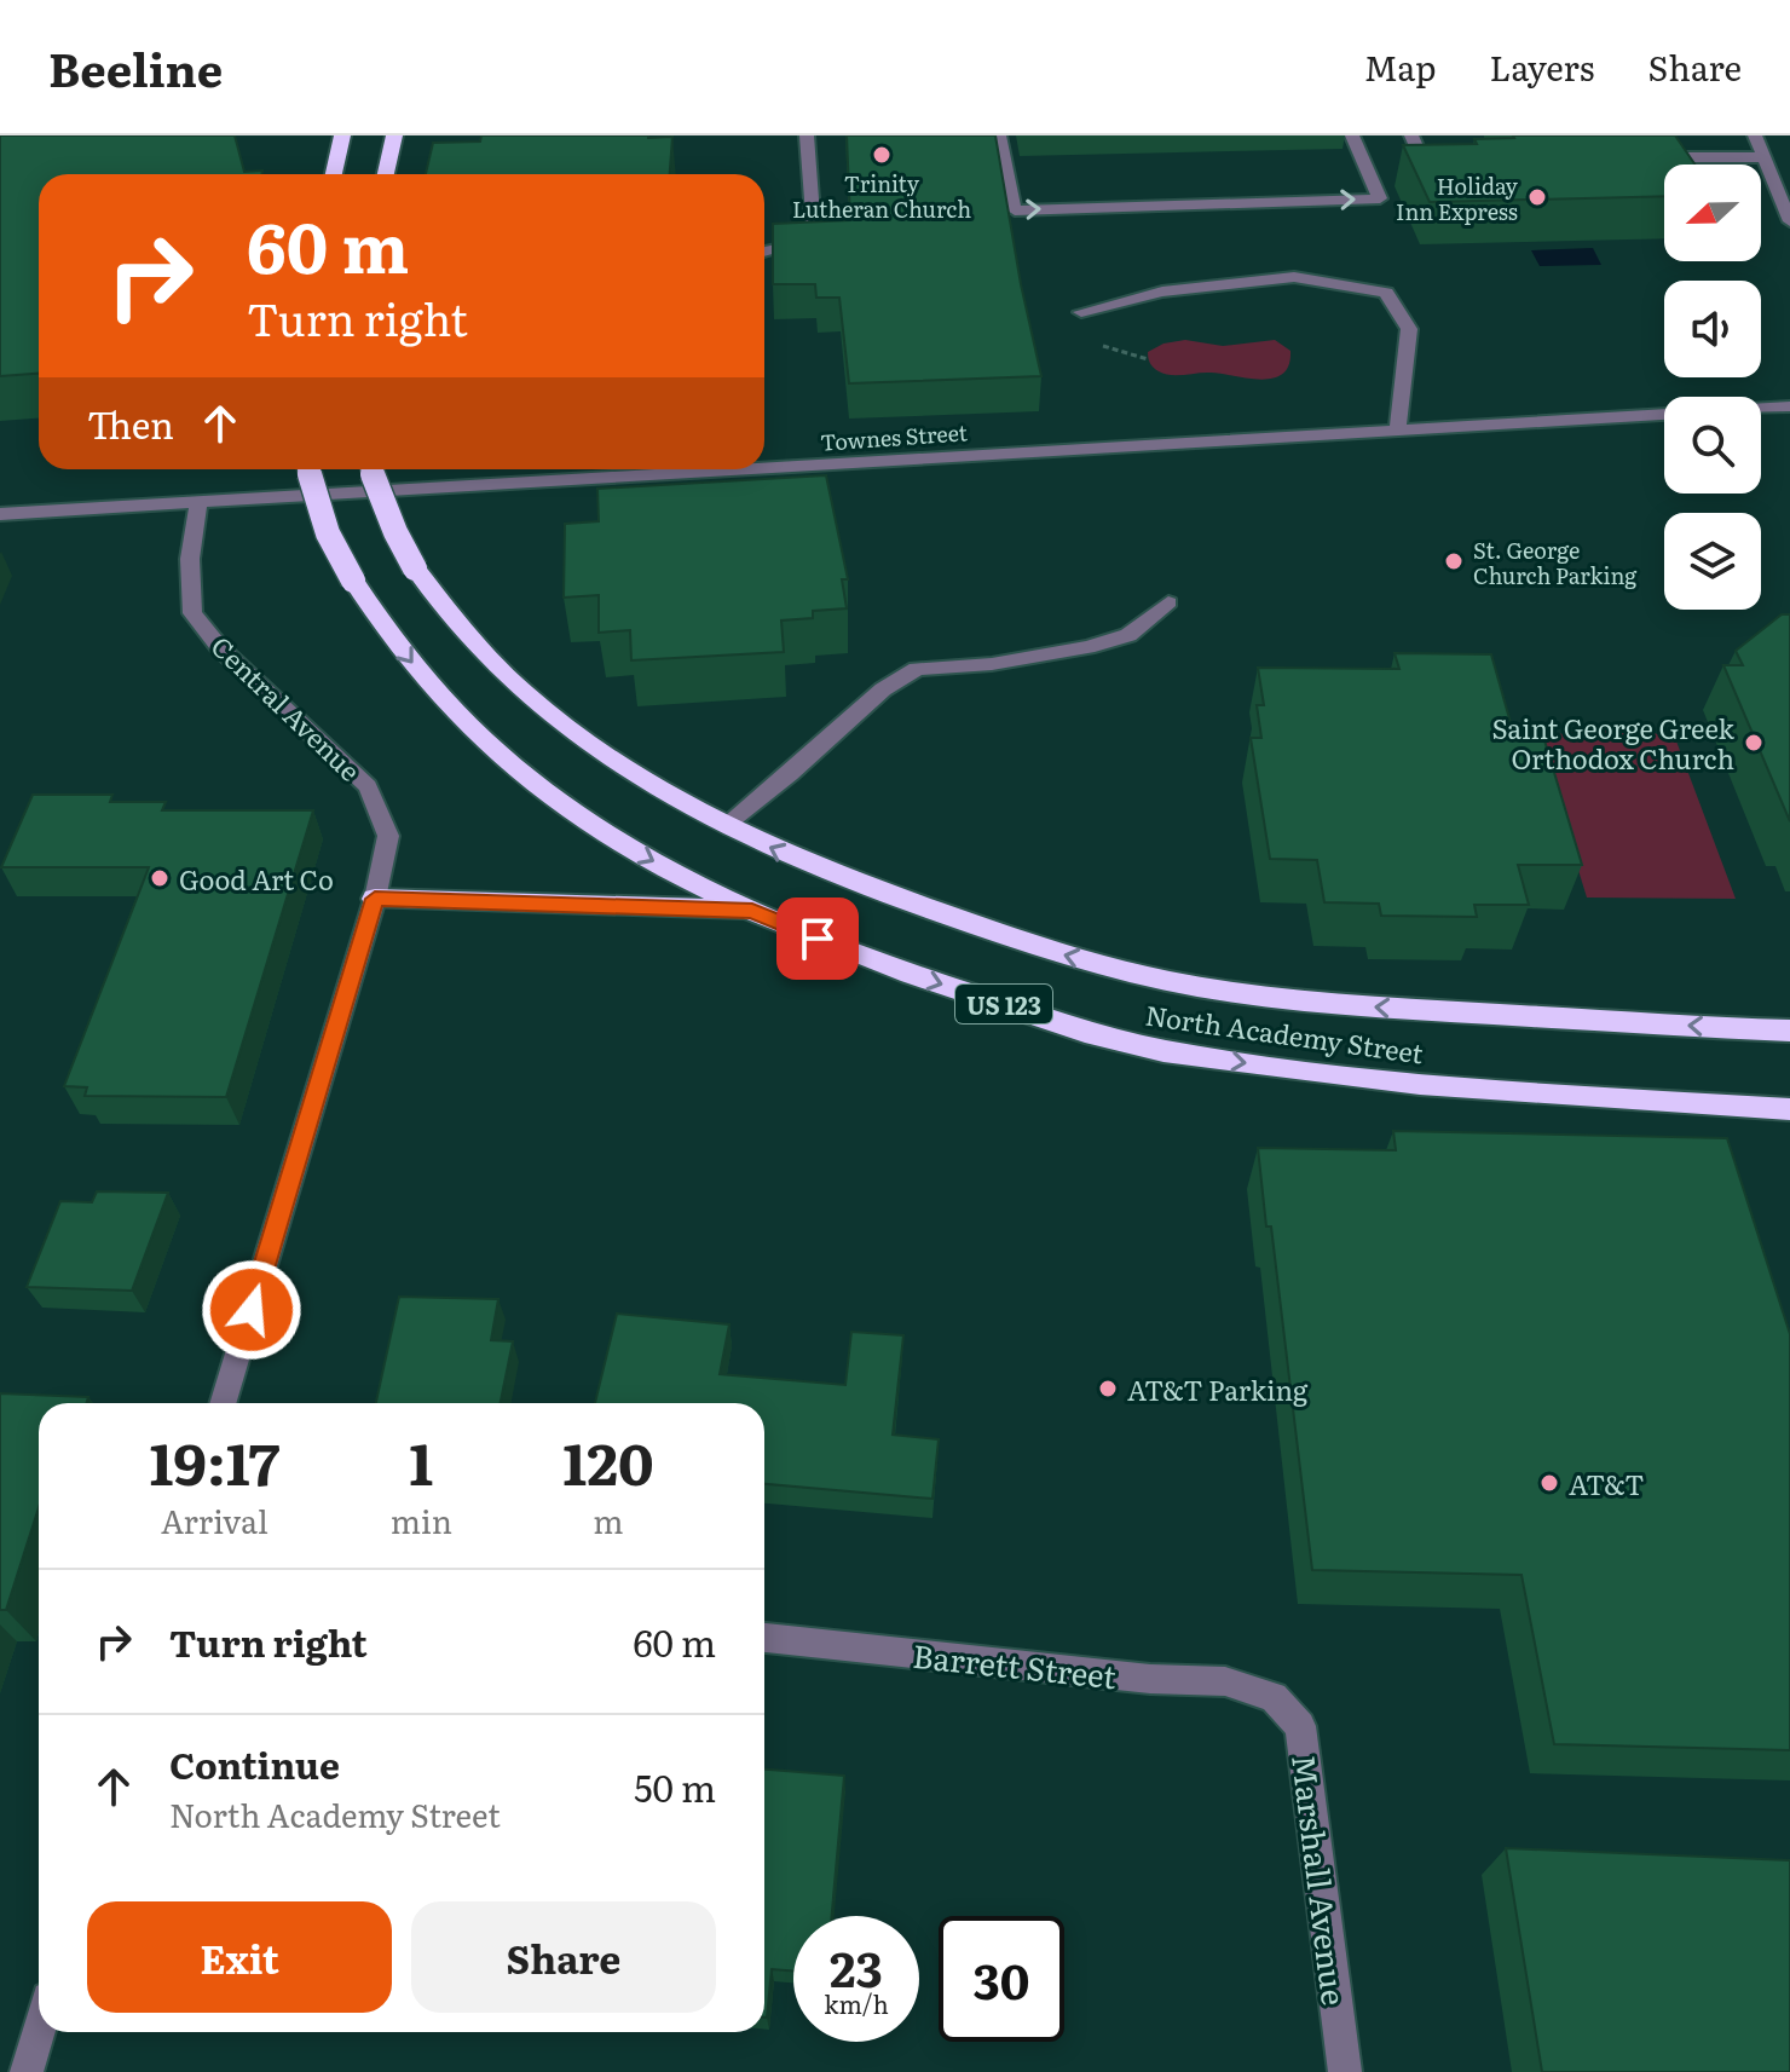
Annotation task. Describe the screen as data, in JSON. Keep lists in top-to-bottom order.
{
  "streets": {
    "highway": ["US 123", "North Academy Street"],
    "street": [
      "Townes Street",
      "Central Avenue",
      "Barrett Street",
      "Marshall Avenue"
    ]
  },
  "crossings": [
    ["Townes Street", "Central Avenue"],
    ["Barrett Street", "Marshall Avenue"]
  ],
  "places": [
    "Trinity Lutheran Church",
    "Holiday Inn Express",
    "St. George Church Parking",
    "Saint George Greek Orthodox Church",
    "Good Art Co",
    "AT&T Parking",
    "AT&T"
  ],
  "north": "left",
  "page": {
    "header": "Beeline",
    "nav": ["Map", "Layers", "Share"],
    "turn": ["60 m", "Turn right"],
    "then": "Then",
    "eta": [
      "19:17",
      "Arrival",
      "1",
      "min",
      "120",
      "m"
    ],
    "list": [
      {
        "name": "Turn right",
        "value": "60 m"
      },
      {
        "name": "Continue",
        "note": "North Academy Street",
        "value": "50 m"
      }
    ],
    "buttons": ["Exit", "Share"],
    "speed": "23 km/h",
    "limit": "30"
  }
}
